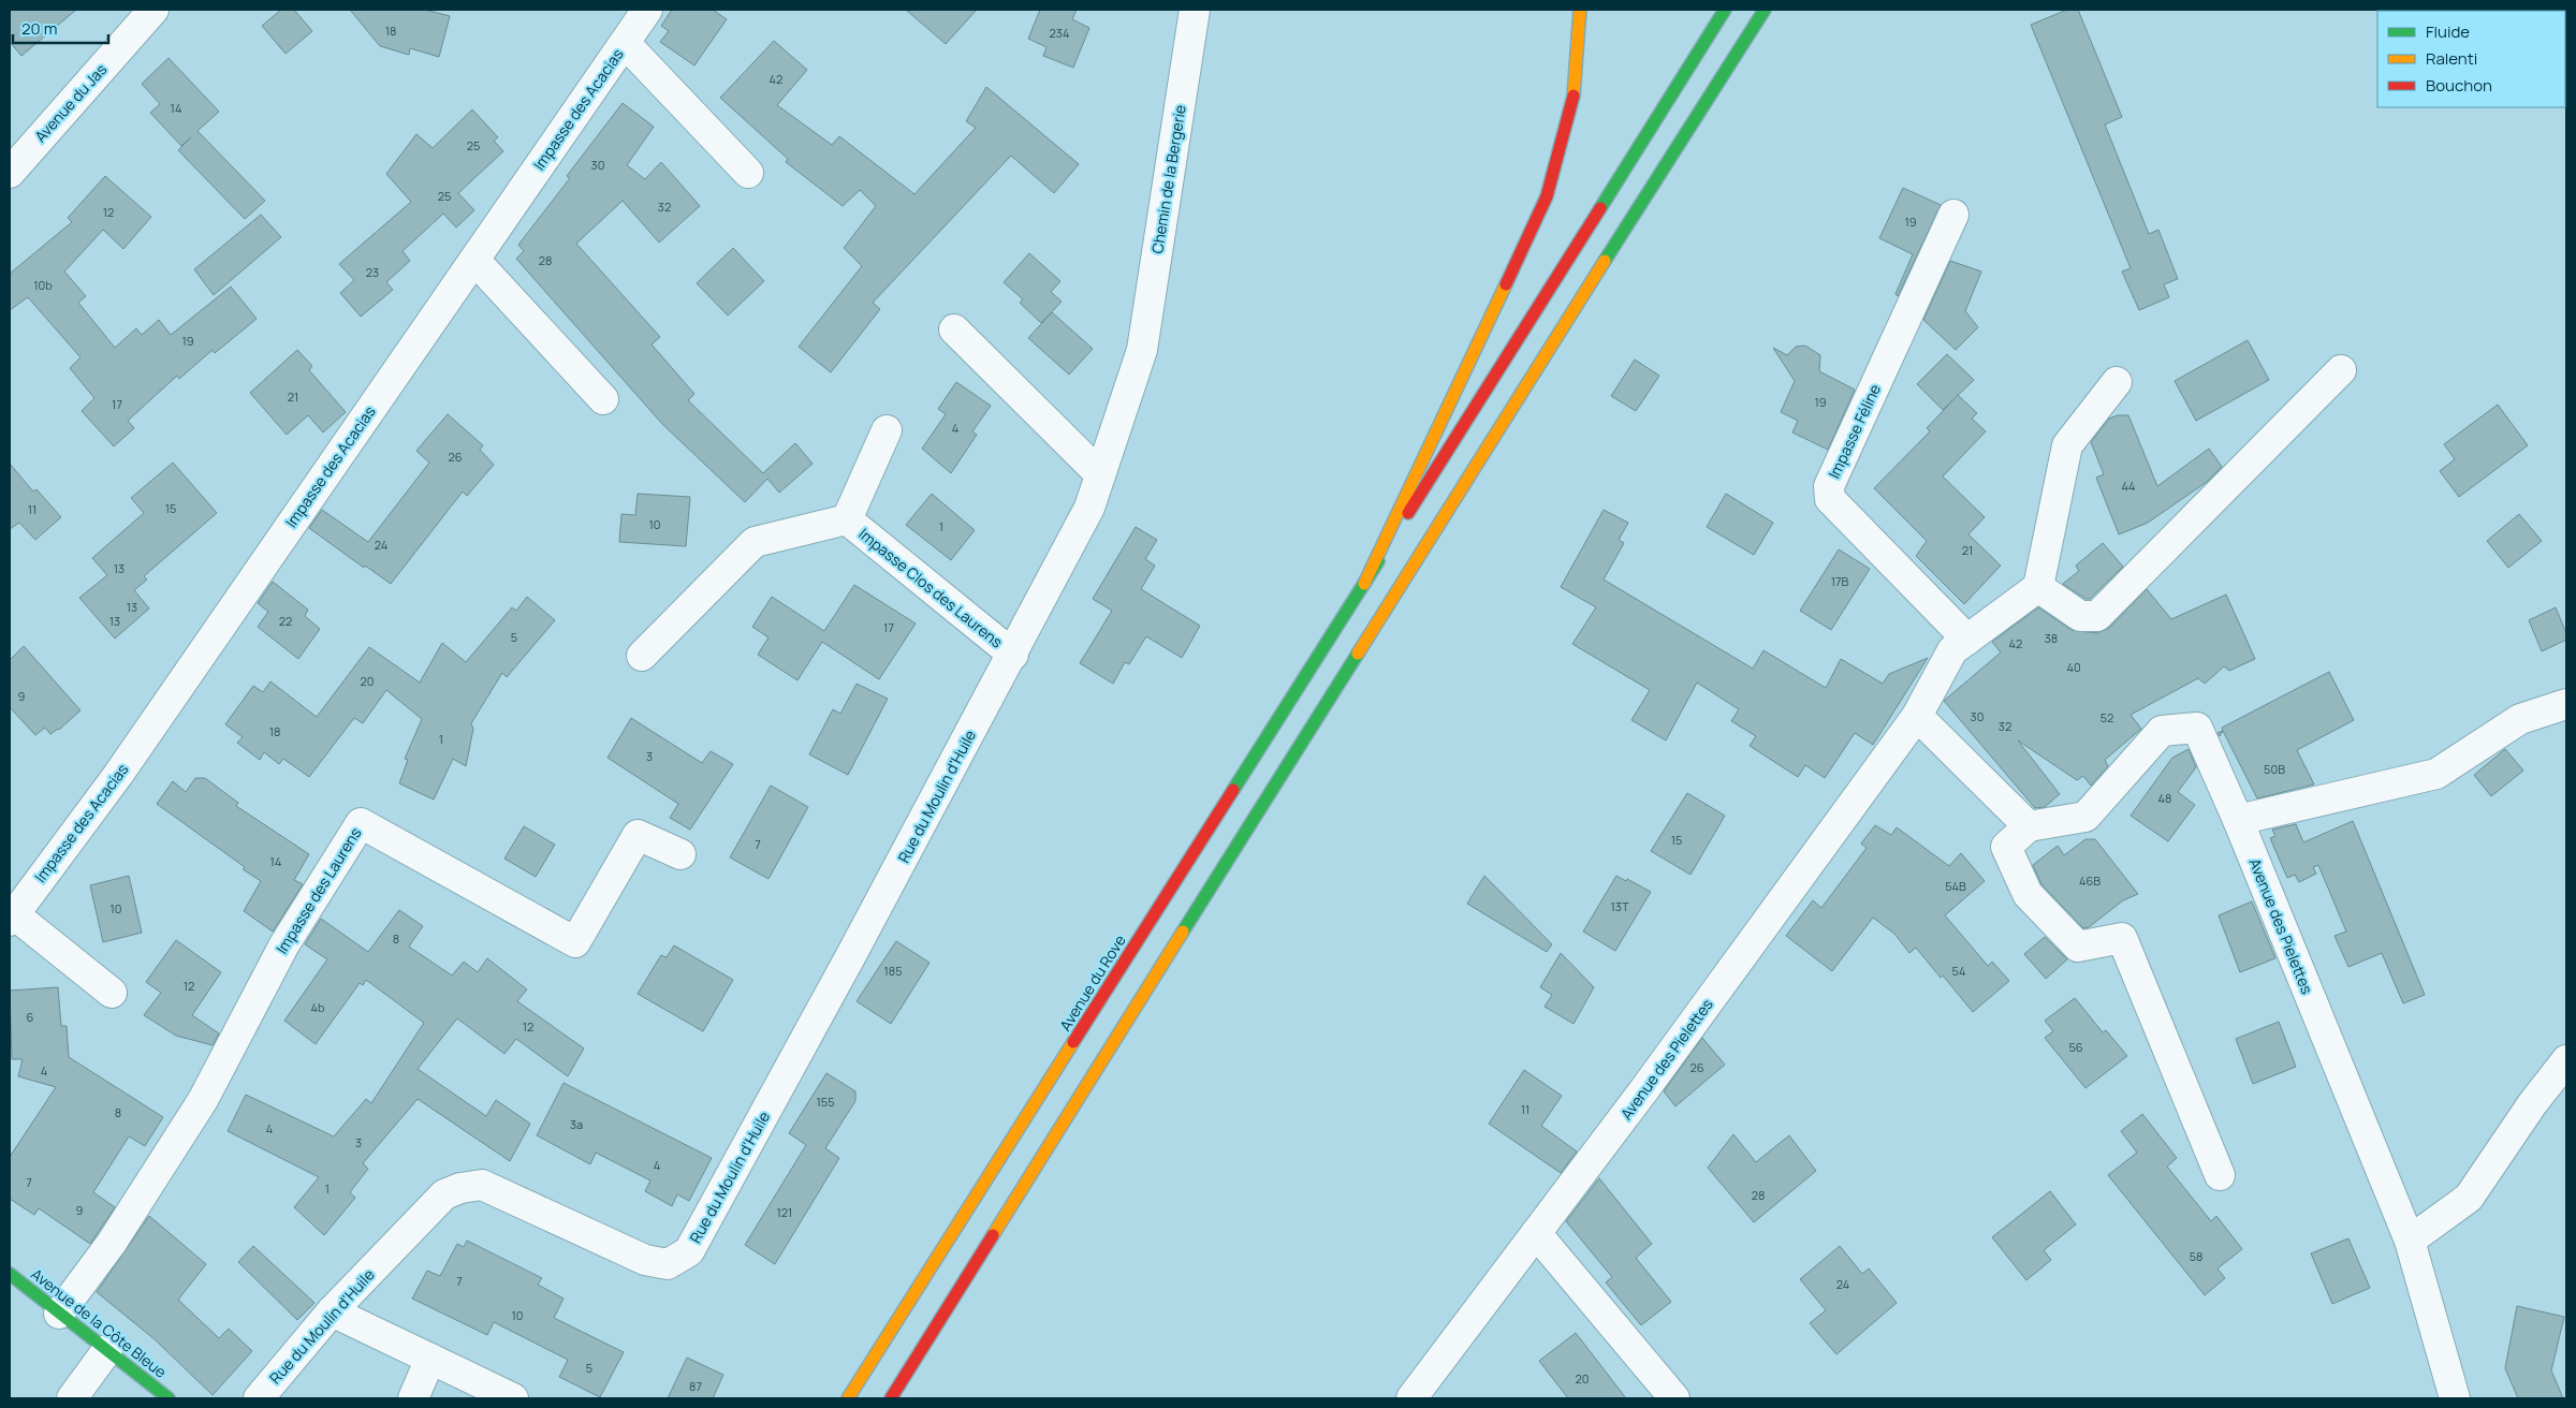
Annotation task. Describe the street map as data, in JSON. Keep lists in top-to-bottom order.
{
  "streets": {
    "main road": ["Avenue du Rove", "Avenue de la Côte Bleue"],
    "street": [
      "Avenue du Jas",
      "Impasse des Acacias",
      "Chemin de la Bergerie",
      "Impasse Féline",
      "Impasse Clos des Laurens",
      "Rue du Moulin d'Huile",
      "Impasse des Laurens",
      "Avenue des Pielettes"
    ]
  },
  "crossings": [
    ["Chemin de la Bergerie", "Rue du Moulin d'Huile"],
    ["Impasse Féline", "Avenue des Pielettes"],
    ["Impasse Clos des Laurens", "Rue du Moulin d'Huile"],
    ["Impasse des Laurens", "Avenue de la Côte Bleue"]
  ],
  "house_numbers": [
    "18",
    "234",
    "42",
    "14",
    "25",
    "30",
    "25",
    "32",
    "12",
    "19",
    "28",
    "23",
    "10b",
    "19",
    "21",
    "19",
    "17",
    "4",
    "26",
    "44",
    "15",
    "11",
    "10",
    "1",
    "24",
    "21",
    "13",
    "17B",
    "13",
    "13",
    "22",
    "17",
    "5",
    "38",
    "42",
    "40",
    "20",
    "9",
    "30",
    "52",
    "32",
    "18",
    "1",
    "3",
    "50B",
    "48",
    "15",
    "7",
    "14",
    "46B",
    "54B",
    "13T",
    "10",
    "8",
    "185",
    "54",
    "12",
    "4b",
    "6",
    "12",
    "56",
    "26",
    "4",
    "155",
    "11",
    "8",
    "3a",
    "4",
    "3",
    "4",
    "7",
    "1",
    "28",
    "9",
    "121",
    "58",
    "7",
    "24",
    "10",
    "5",
    "20",
    "87"
  ],
  "legend": ["Fluide", "Ralenti", "Bouchon"],
  "scale_bar": "20 m"
}
